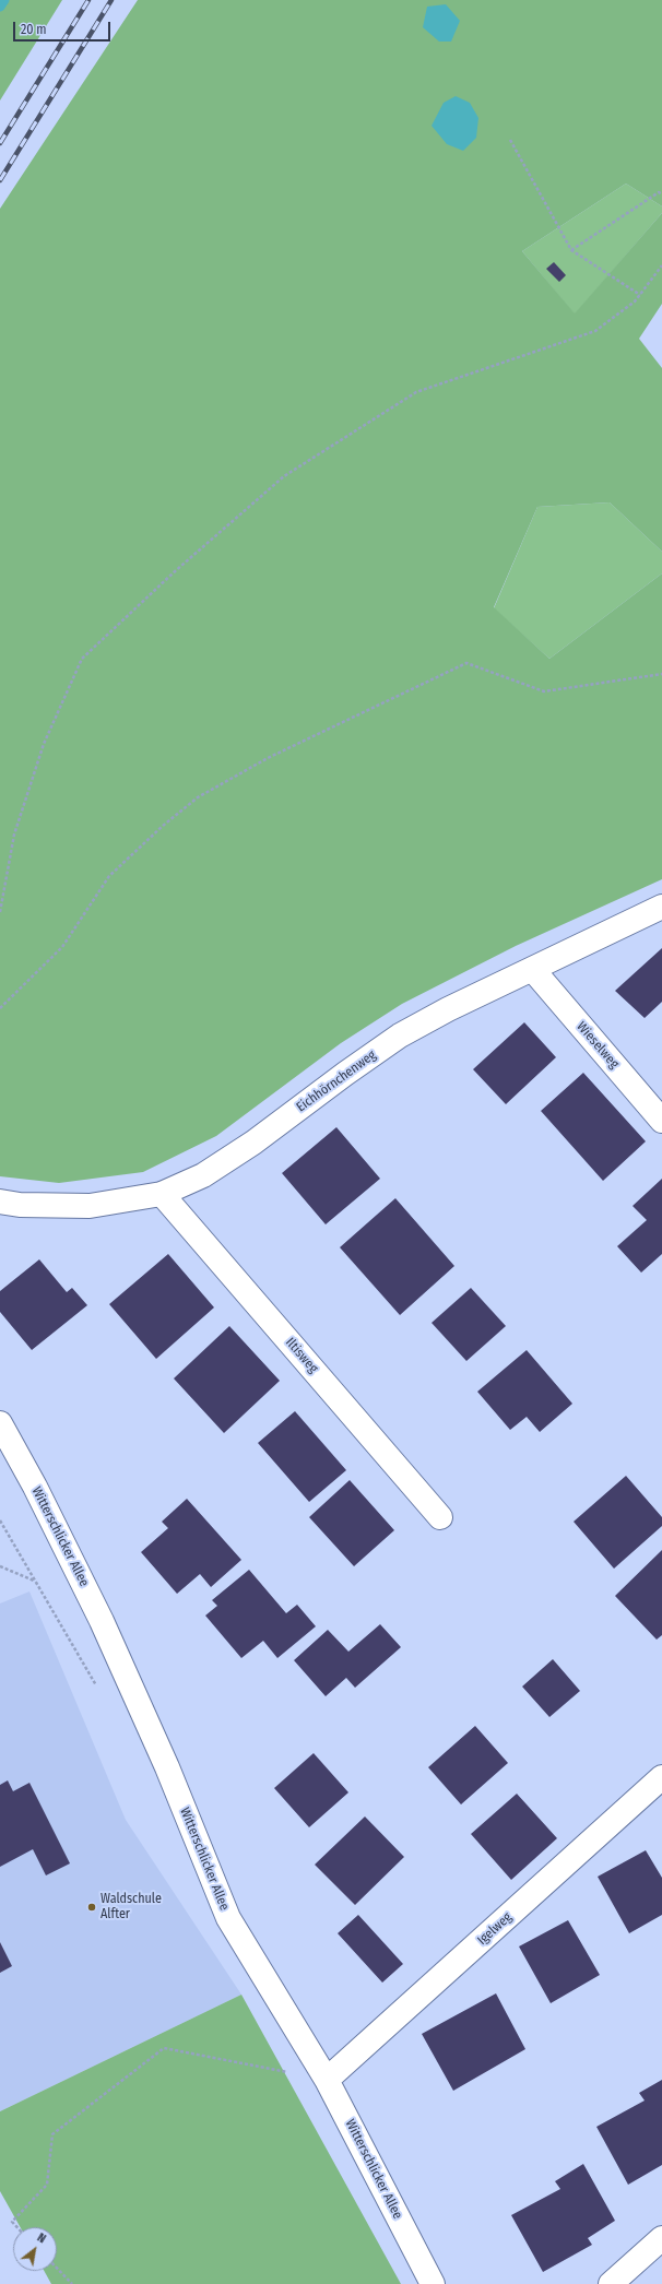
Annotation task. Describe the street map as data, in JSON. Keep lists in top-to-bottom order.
{
  "streets": {
    "street": [
      "Wieselweg",
      "Eichhörnchenweg",
      "Iltisweg",
      "Witterschlicker Allee",
      "Igelweg"
    ]
  },
  "crossings": [
    ["Wieselweg", "Eichhörnchenweg"],
    ["Eichhörnchenweg", "Iltisweg"],
    ["Witterschlicker Allee", "Igelweg"]
  ],
  "places": ["Waldschule Alfter"],
  "scale_bar": "20 m",
  "north": "top right"
}
